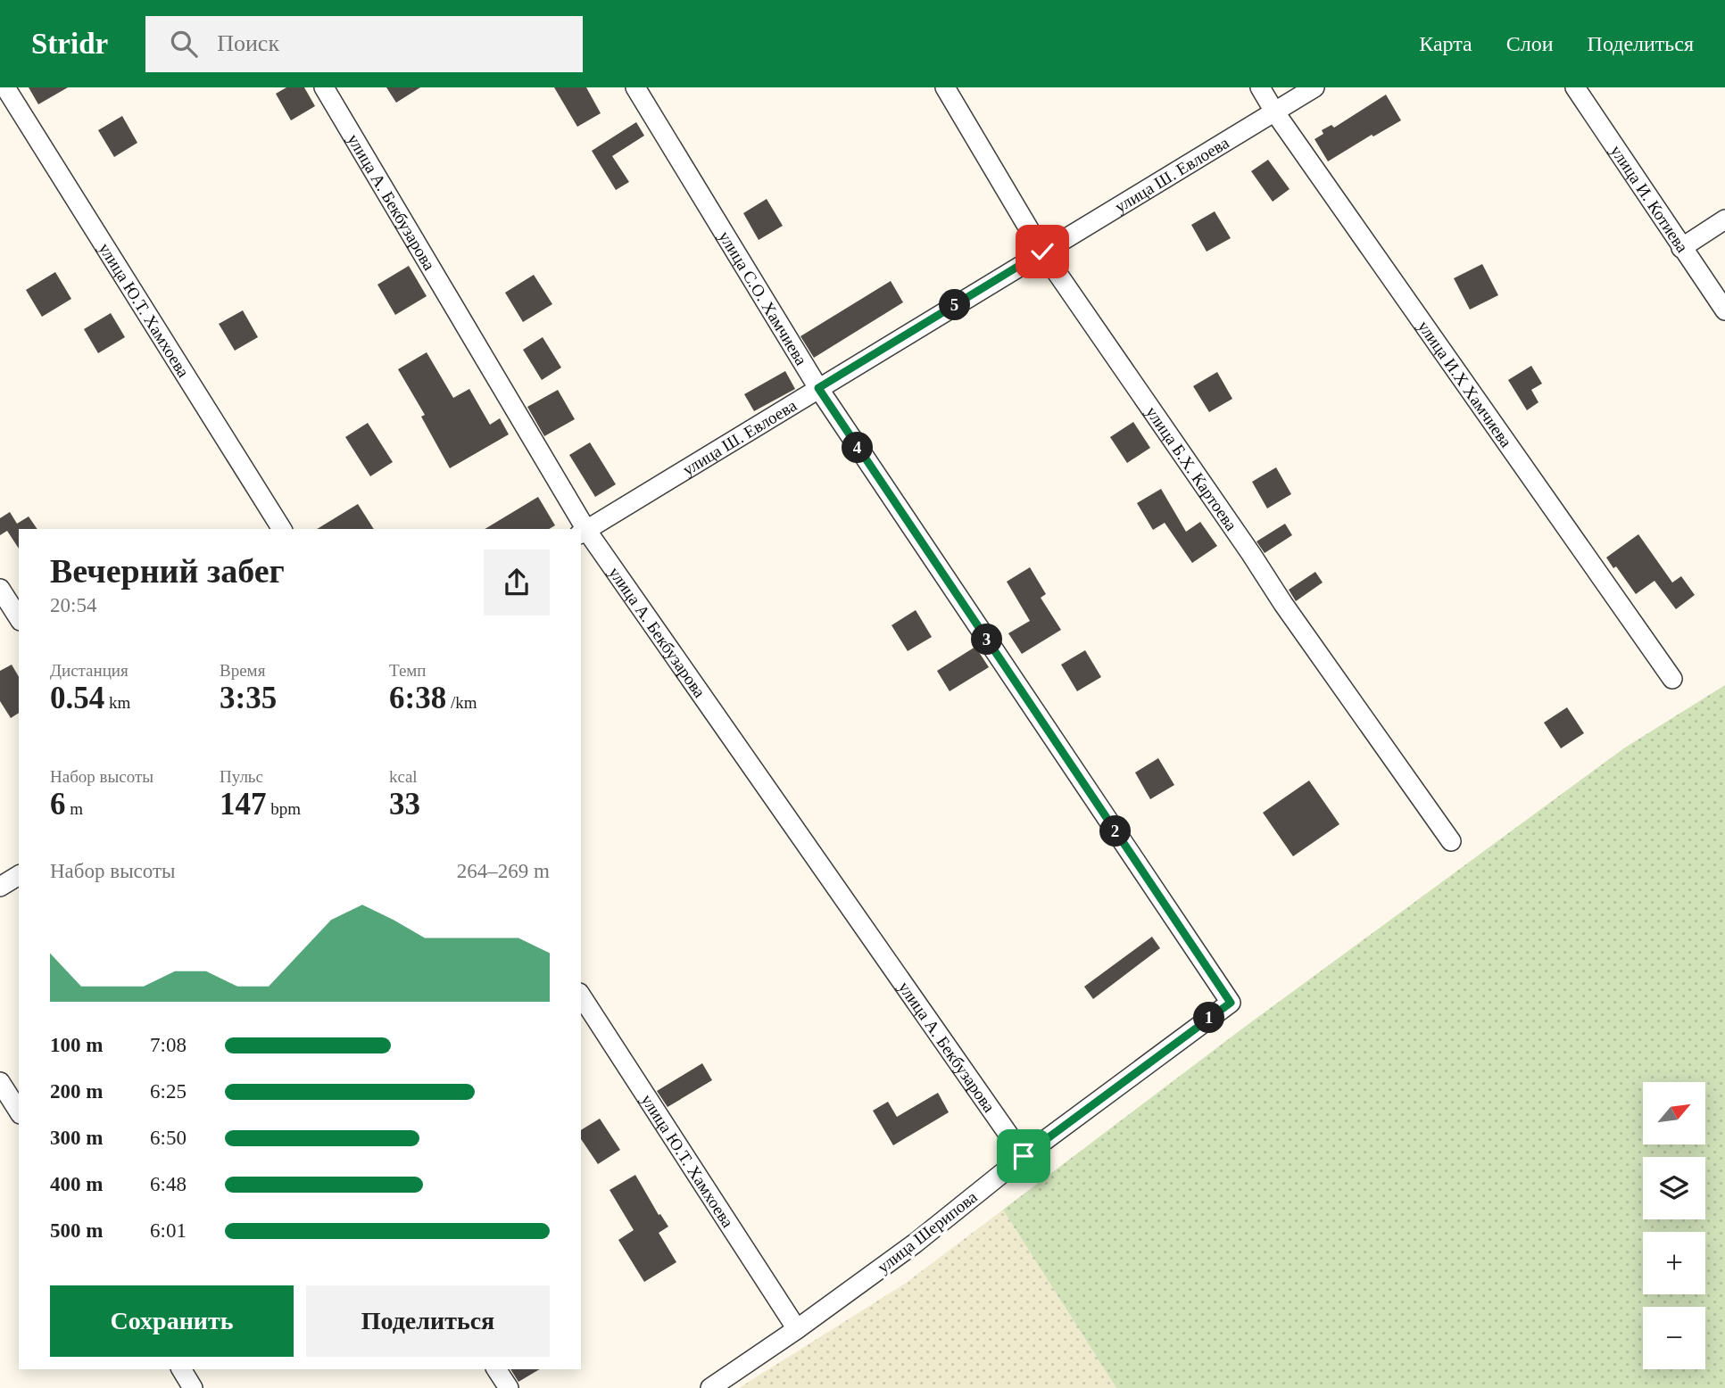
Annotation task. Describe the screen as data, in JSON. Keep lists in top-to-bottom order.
{
  "streets": {
    "street": [
      "улица Ш. Евлоева",
      "улица И. Котиева",
      "улица А. Бекбузарова",
      "улица С.О. Хамчиева",
      "улица Ю.Т. Хамхоева",
      "улица И.Х Хамчиева",
      "улица Б.Х. Картоева",
      "улица Шерипова"
    ]
  },
  "crossings": [
    ["улица Ш. Евлоева", "улица А. Бекбузарова"],
    ["улица Ш. Евлоева", "улица С.О. Хамчиева"],
    ["улица Ш. Евлоева", "улица И.Х Хамчиева"],
    ["улица Ш. Евлоева", "улица Б.Х. Картоева"],
    ["улица А. Бекбузарова", "улица Шерипова"],
    ["улица С.О. Хамчиева", "улица Шерипова"],
    ["улица Ю.Т. Хамхоева", "улица Шерипова"]
  ],
  "north": "top right",
  "page": {
    "header": "Stridr",
    "search": "Поиск",
    "nav": ["Карта", "Слои", "Поделиться"],
    "pins": [
      "5",
      "4",
      "3",
      "2",
      "1"
    ],
    "heading": ["Вечерний забег", "20:54"],
    "stats": [
      ["Дистанция", "0.54 km"],
      ["Время", "3:35"],
      ["Темп", "6:38 /km"],
      ["Набор высоты", "6 m"],
      ["Пульс", "147 bpm"],
      ["kcal", "33"]
    ],
    "chart": ["Набор высоты", "264–269 m"],
    "list": [
      {
        "name": "100 m",
        "note": "7:08"
      },
      {
        "name": "200 m",
        "note": "6:25"
      },
      {
        "name": "300 m",
        "note": "6:50"
      },
      {
        "name": "400 m",
        "note": "6:48"
      },
      {
        "name": "500 m",
        "note": "6:01"
      }
    ],
    "map_buttons": ["+", "−"],
    "buttons": ["Сохранить", "Поделиться"]
  }
}
